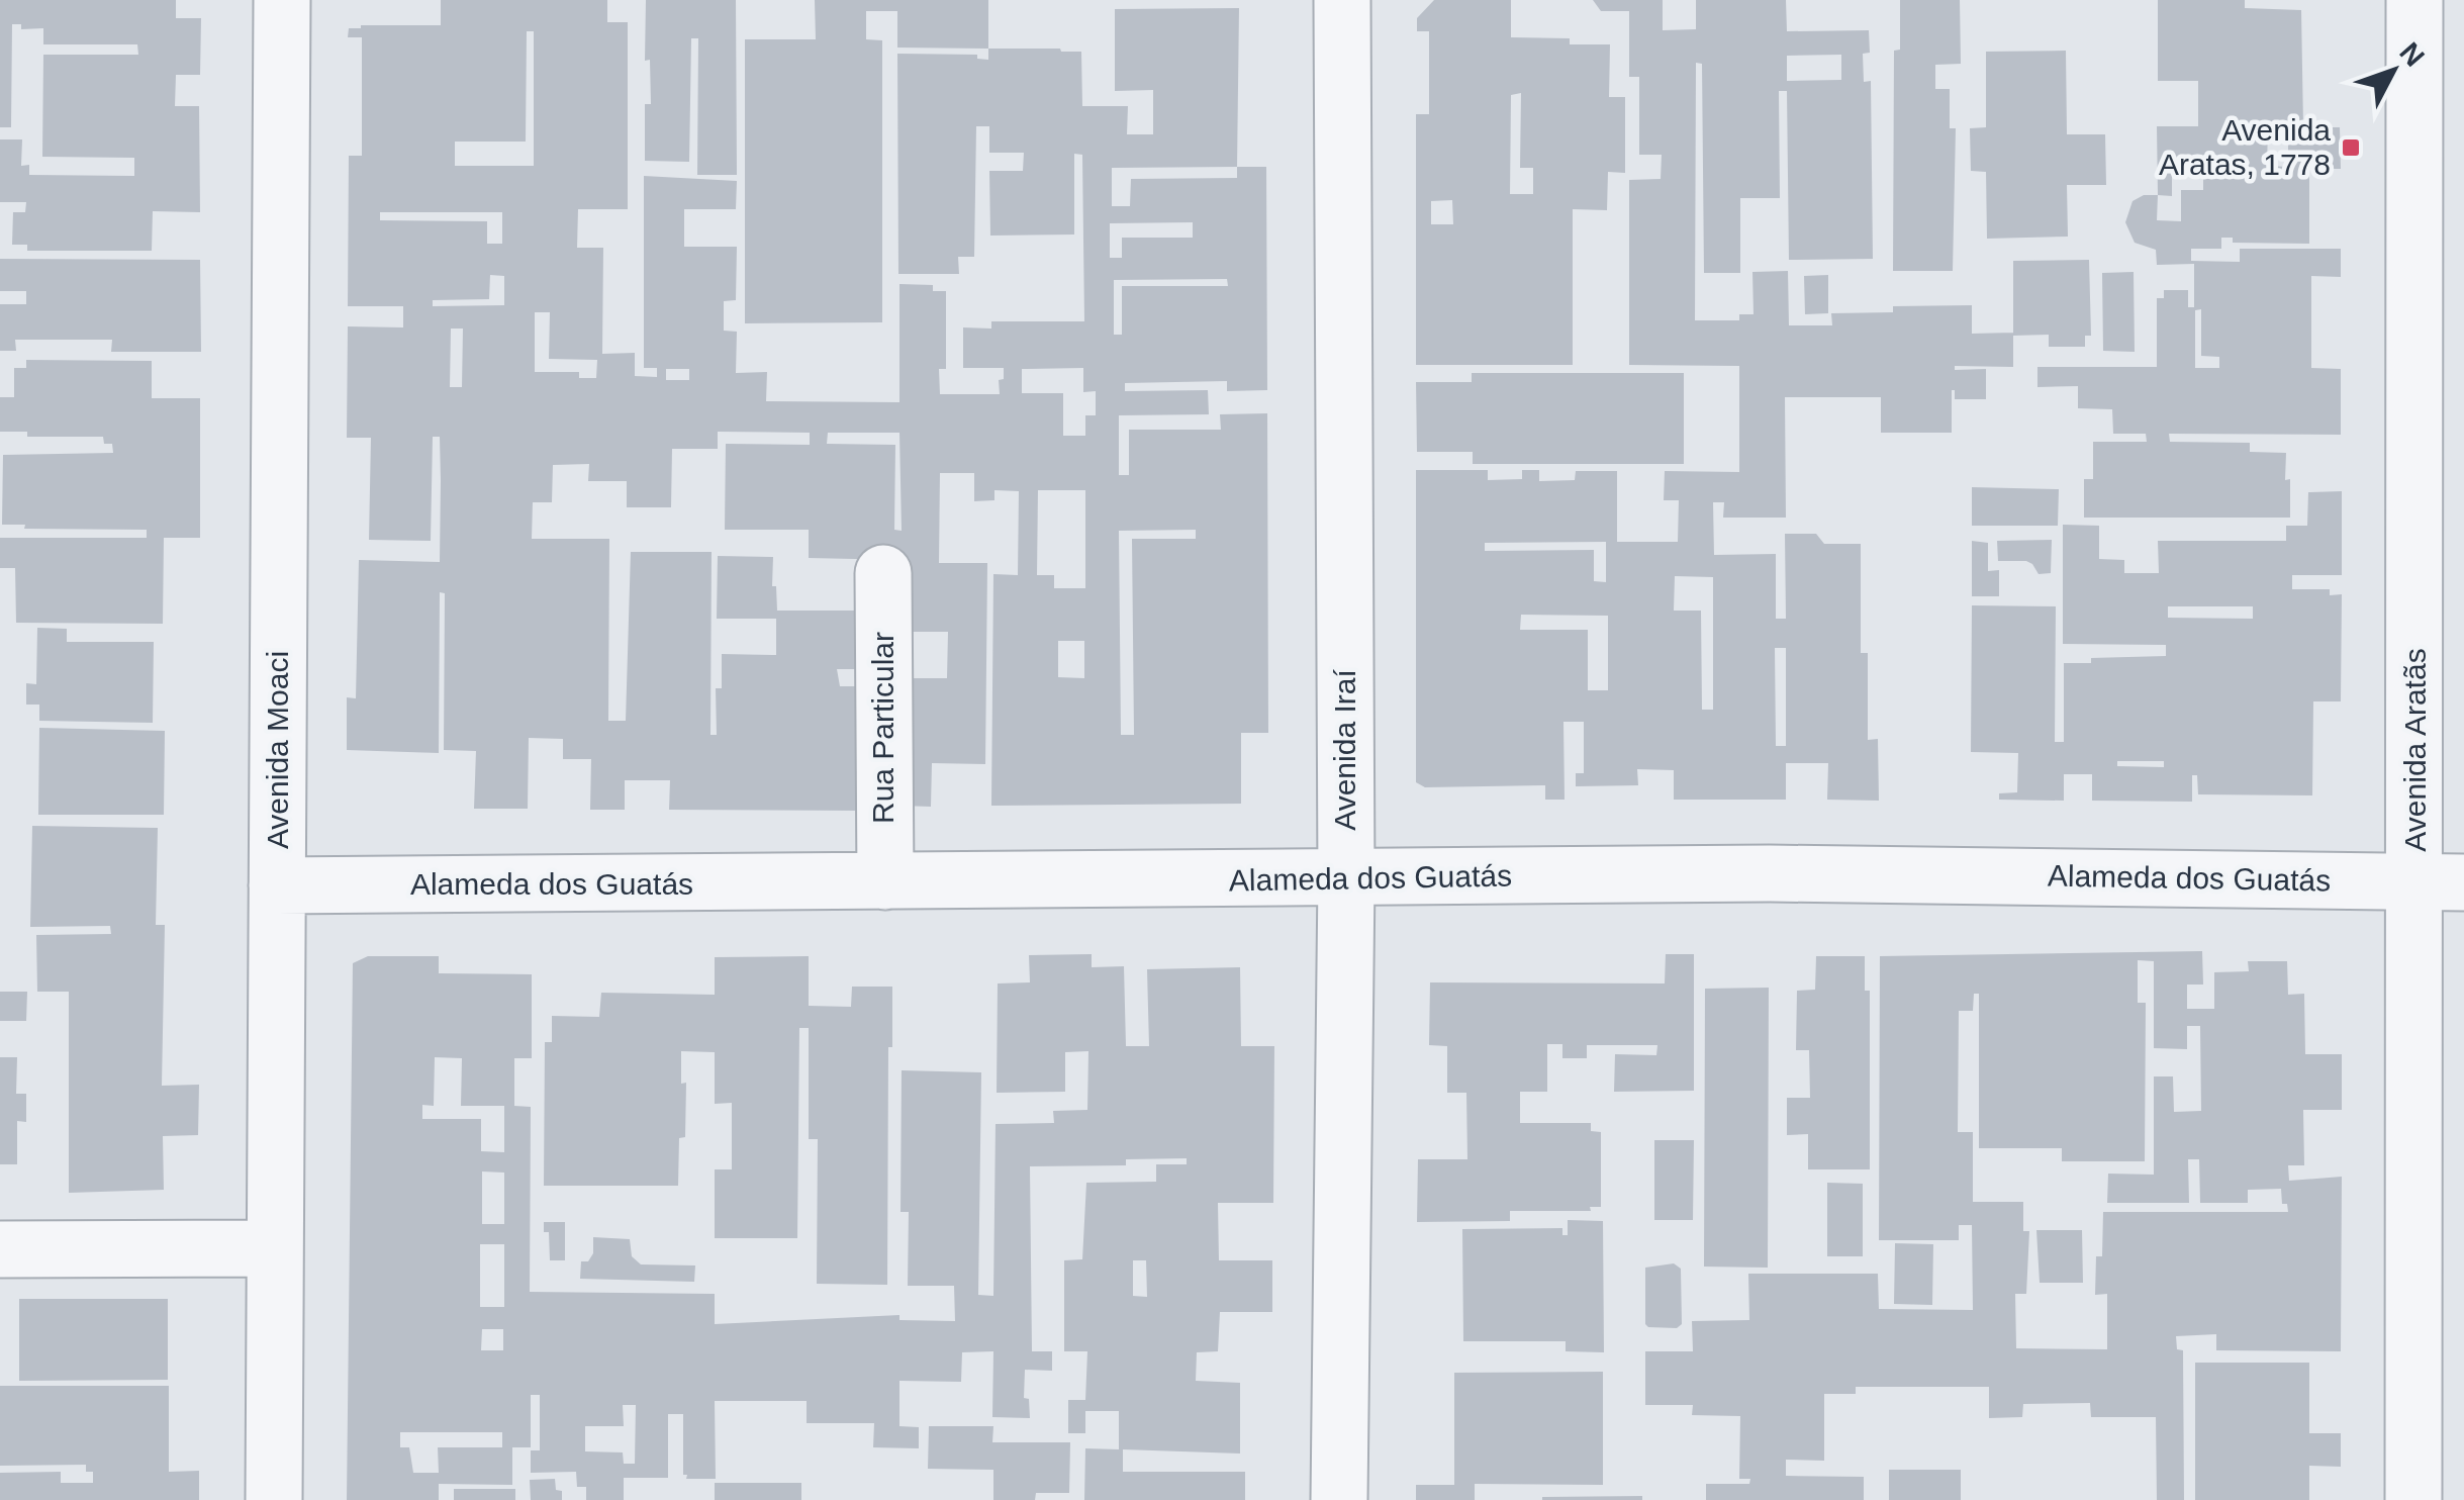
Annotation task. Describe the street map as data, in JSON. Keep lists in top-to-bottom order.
{
  "streets": {
    "street": [
      "Rua Particular",
      "Avenida Moaci",
      "Avenida Iraí",
      "Avenida Aratãs",
      "Alameda dos Guatás"
    ]
  },
  "crossings": [
    ["Rua Particular", "Alameda dos Guatás"],
    ["Avenida Moaci", "Alameda dos Guatás"],
    ["Avenida Iraí", "Alameda dos Guatás"],
    ["Avenida Aratãs", "Alameda dos Guatás"]
  ],
  "places": {
    "transit": ["Avenida Aratas, 1778"]
  },
  "north": "top right"
}
